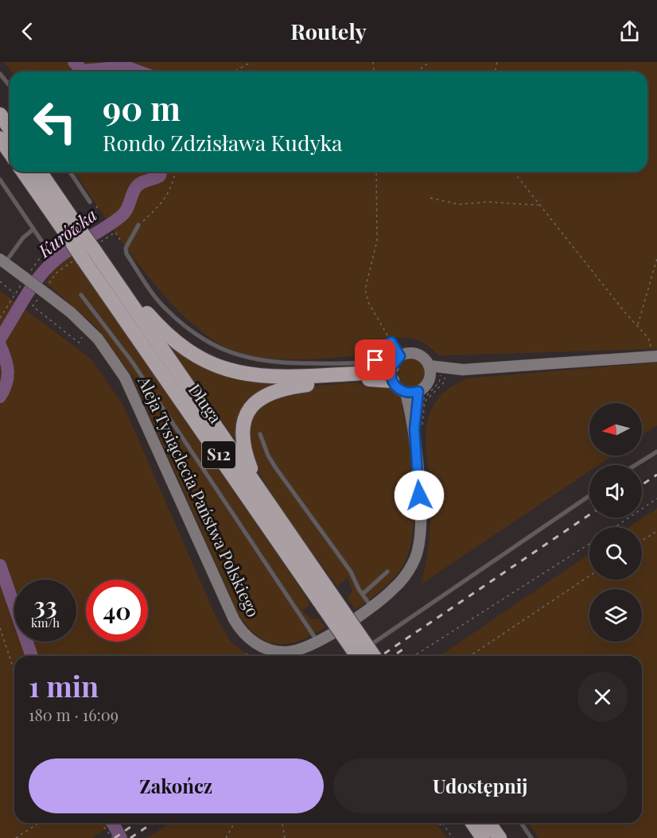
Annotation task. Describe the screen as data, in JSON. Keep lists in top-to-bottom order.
{
  "streets": {
    "highway": ["Długa", "S12"],
    "street": ["Aleja Tysiąclecia Państwa Polskiego"]
  },
  "crossings": [
    ["Długa", "S12"]
  ],
  "water": ["Kurówka"],
  "north": "left",
  "page": {
    "header": "Routely",
    "turn": ["90 m", "Rondo Zdzisława Kudyka"],
    "speed": "33 km/h",
    "limit": "40",
    "heading": ["1 min", "180 m · 16:09"],
    "buttons": ["Zakończ", "Udostępnij"]
  }
}
